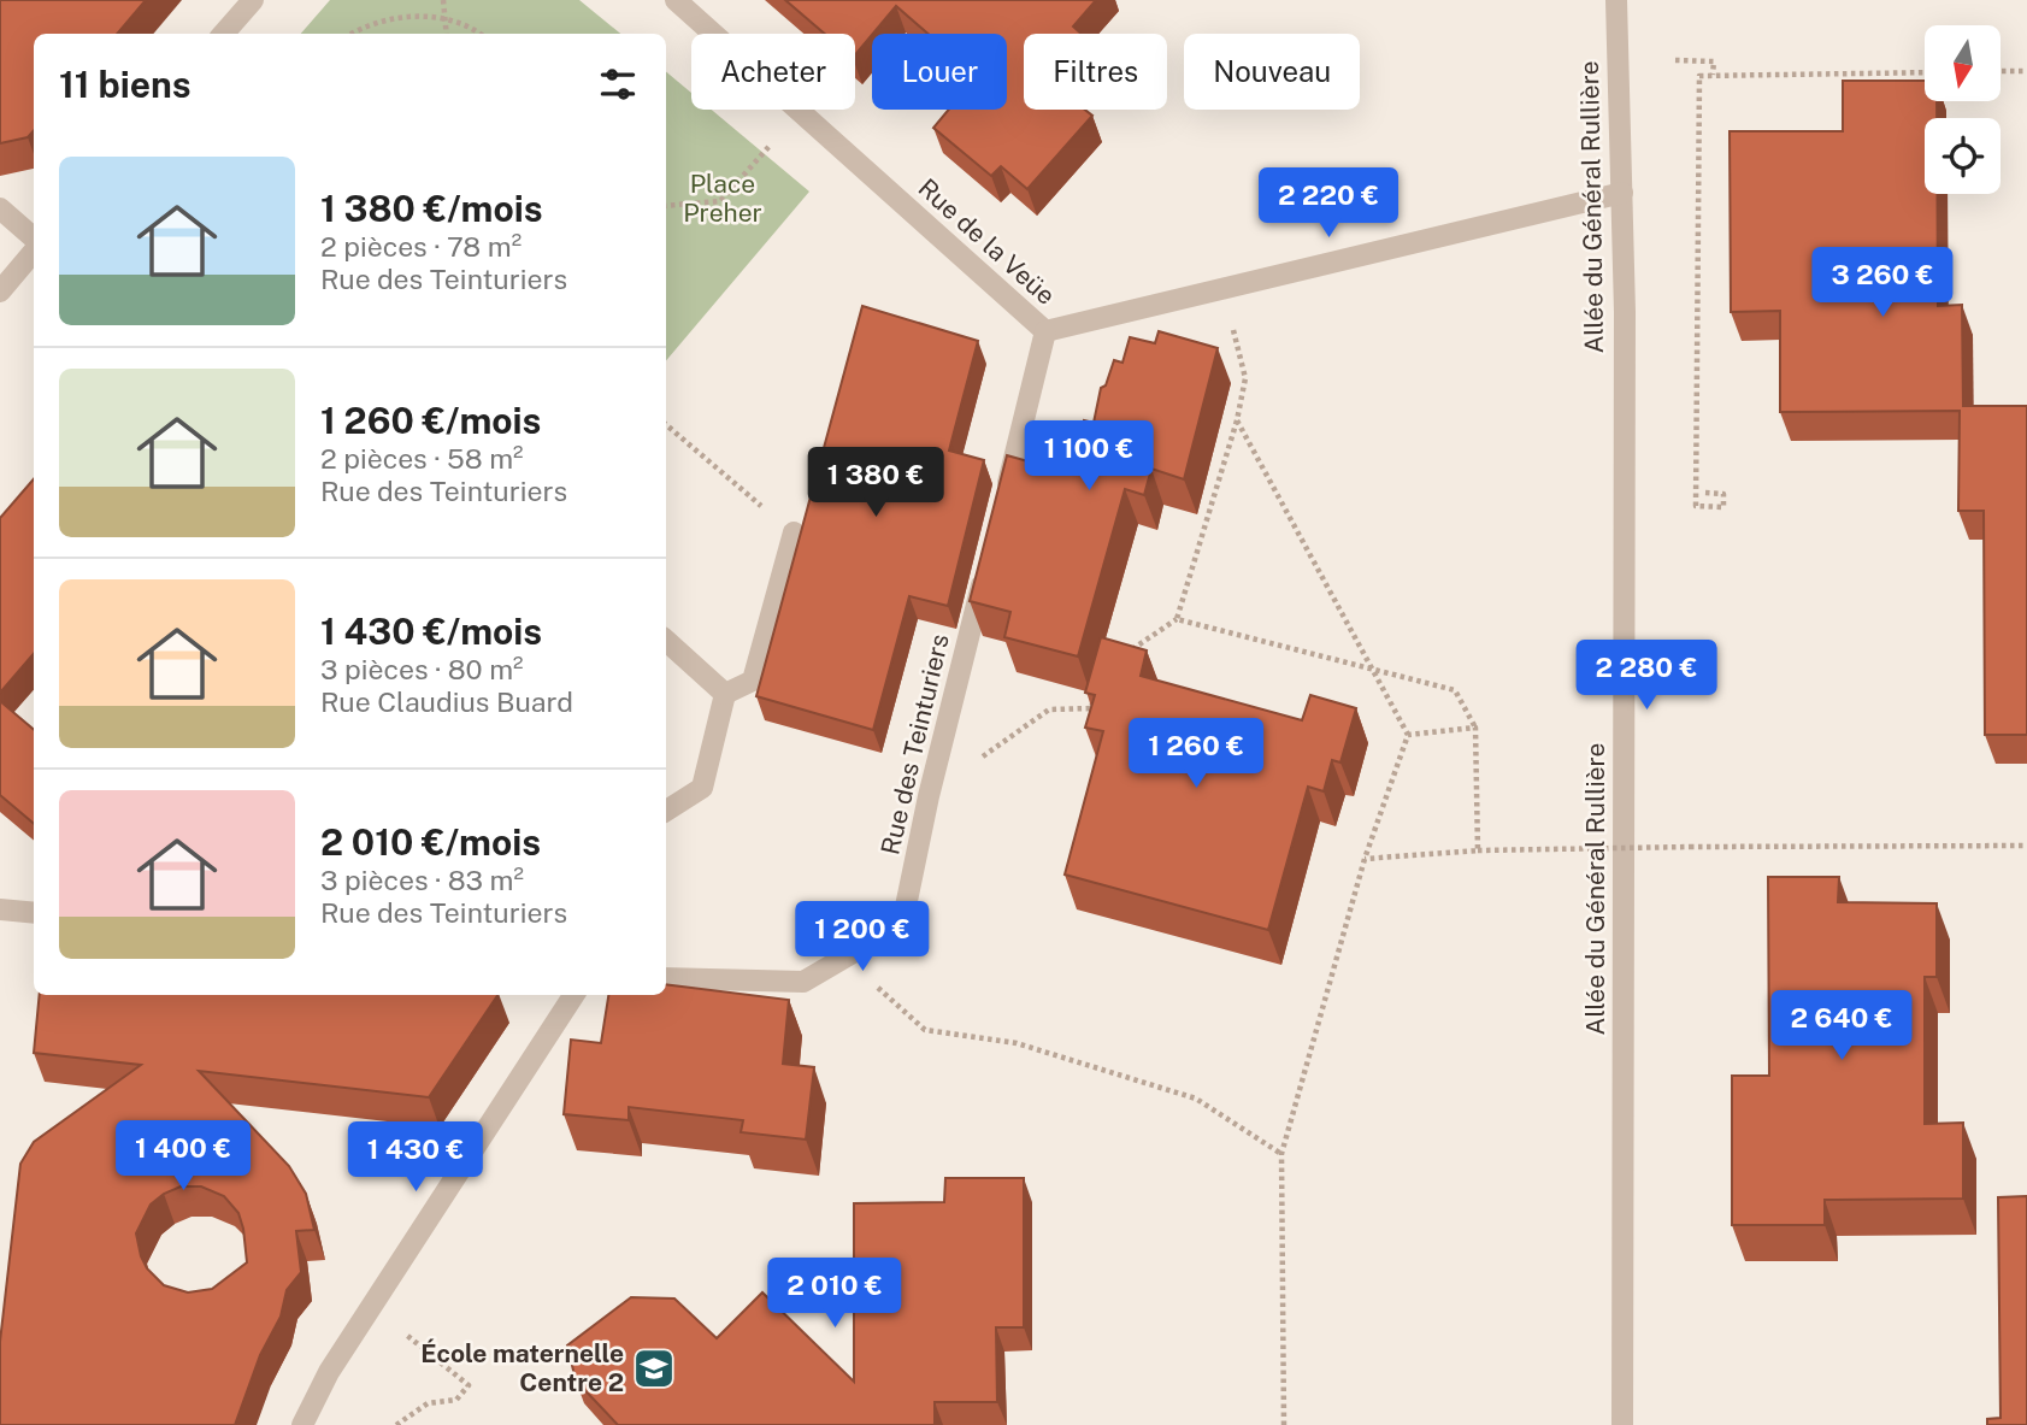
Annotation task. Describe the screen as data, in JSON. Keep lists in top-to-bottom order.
{
  "streets": {
    "street": ["Allée du Général Rullière", "Rue de la Veüe", "Rue des Teinturiers"]
  },
  "crossings": [
    ["Allée du Général Rullière", "Rue de la Veüe"]
  ],
  "parks": ["Place Preher"],
  "places": {
    "school or university": ["École maternelle Centre 2"]
  },
  "north": "bottom",
  "page": {
    "chip": [
      "Acheter",
      "Louer",
      "Filtres",
      "Nouveau"
    ],
    "heading": "11 biens",
    "list": [
      {
        "name": "1 380 €/mois",
        "note": "2 pièces · 78 m² · Rue des Teinturiers"
      },
      {
        "name": "1 260 €/mois",
        "note": "2 pièces · 58 m² · Rue des Teinturiers"
      },
      {
        "name": "1 430 €/mois",
        "note": "3 pièces · 80 m² · Rue Claudius Buard"
      },
      {
        "name": "2 010 €/mois",
        "note": "3 pièces · 83 m² · Rue des Teinturiers"
      }
    ],
    "price": [
      "2 220 €",
      "3 260 €",
      "1 100 €",
      "1 380 €",
      "2 280 €",
      "1 260 €",
      "1 200 €",
      "2 640 €",
      "1 400 €",
      "1 430 €",
      "2 010 €"
    ]
  }
}
